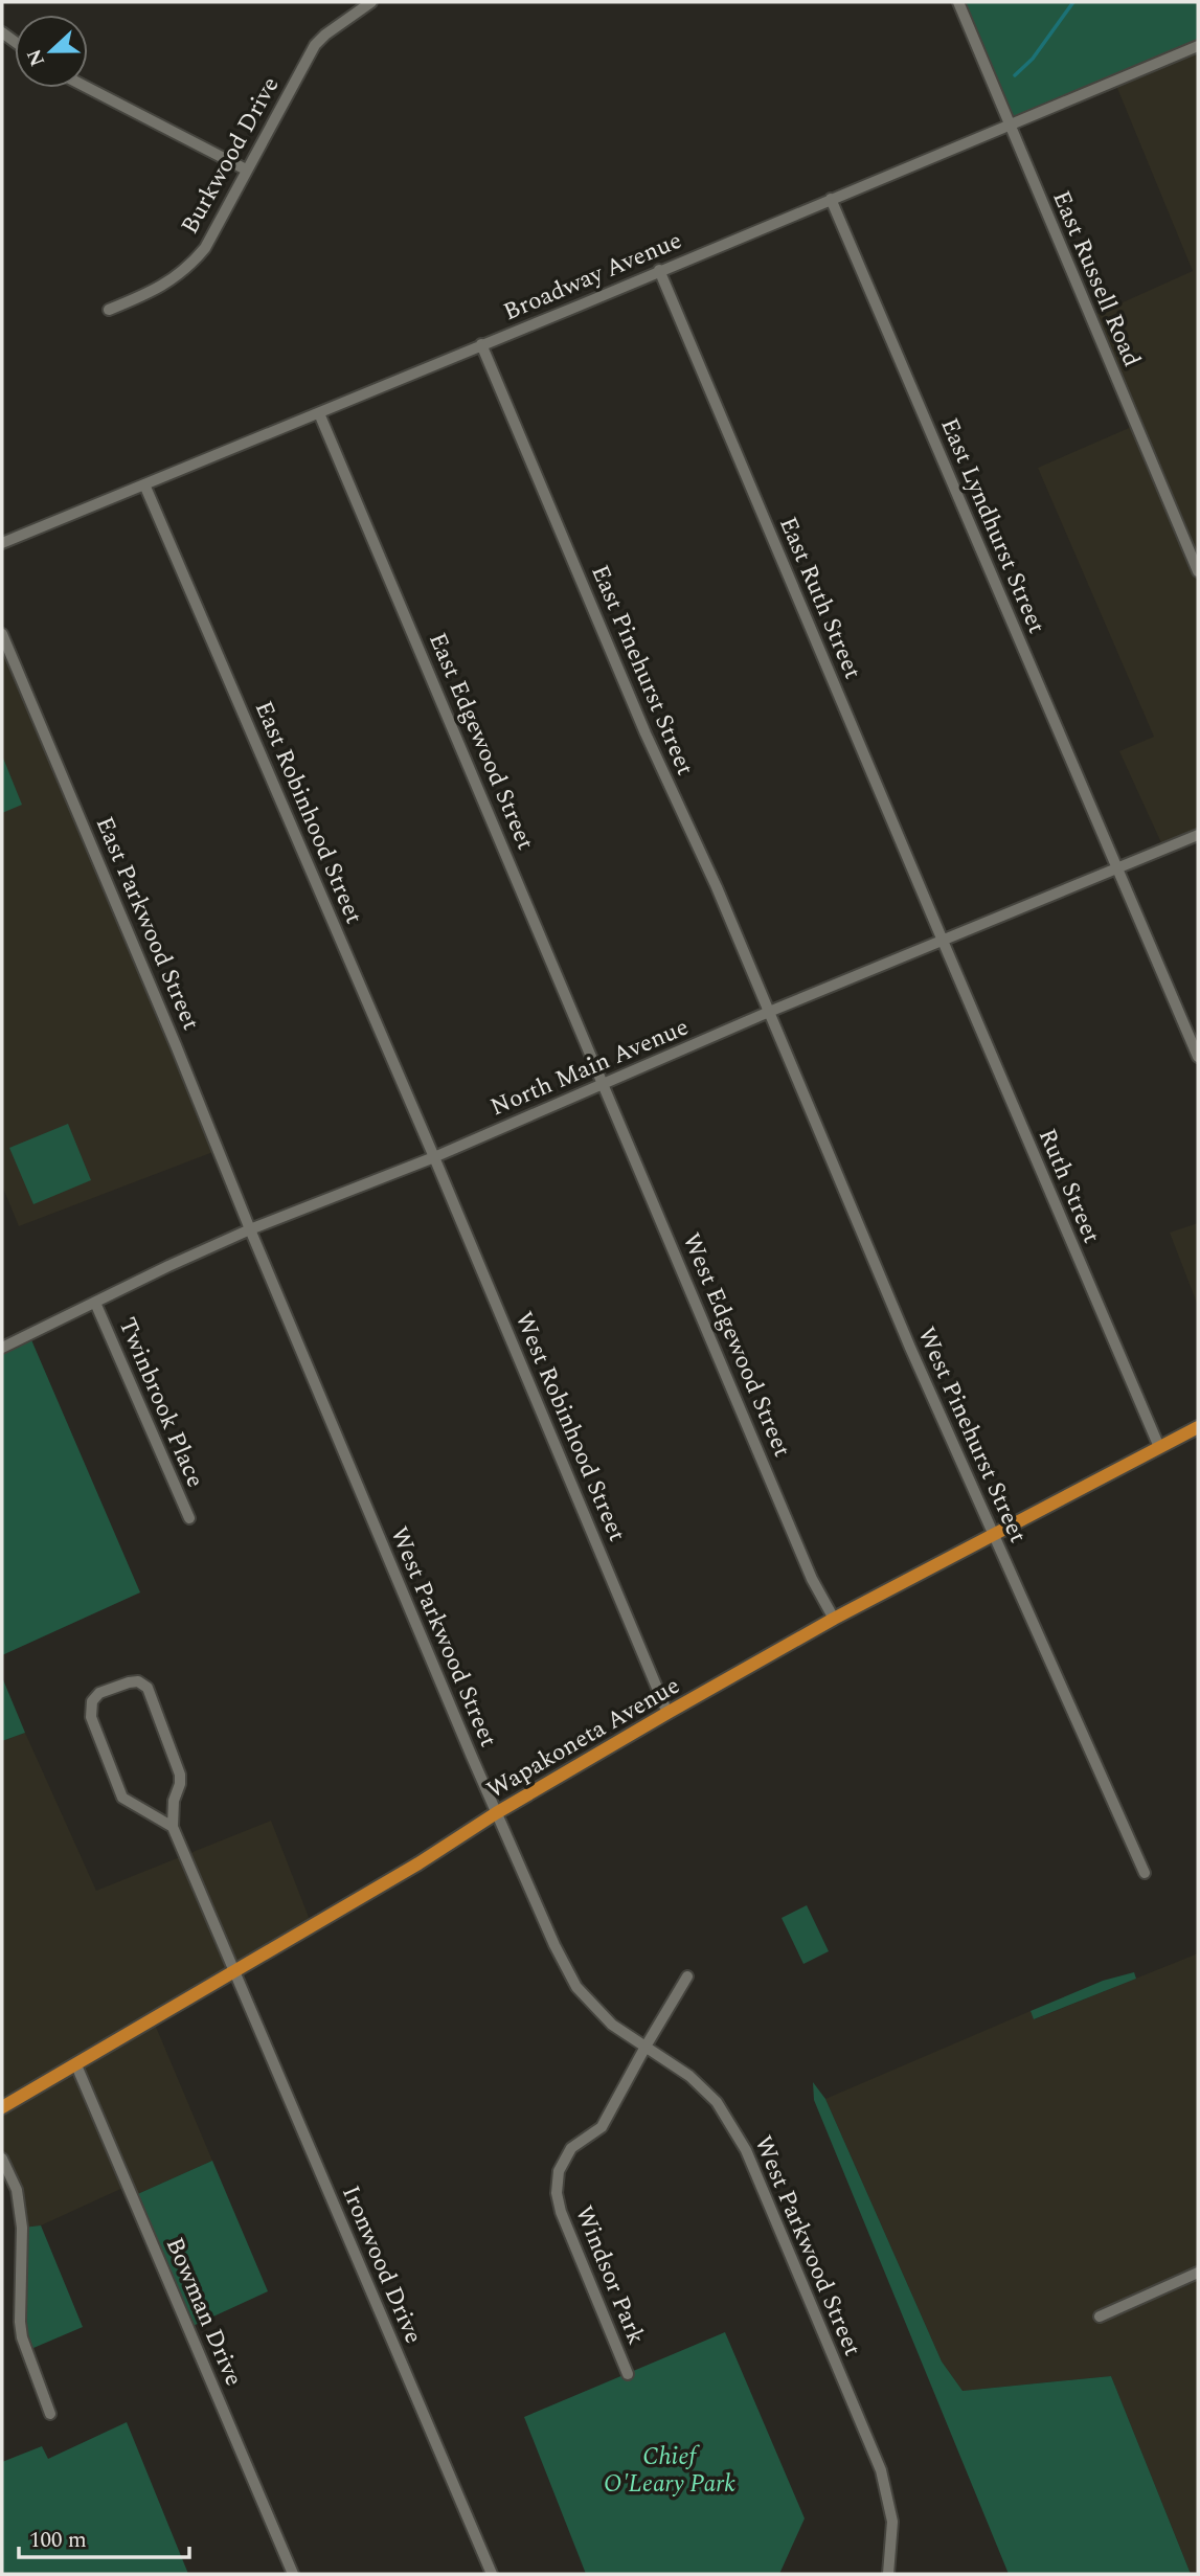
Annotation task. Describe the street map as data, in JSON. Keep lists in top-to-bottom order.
{
  "streets": {
    "main road": ["Wapakoneta Avenue"],
    "street": [
      "Burkwood Drive",
      "Broadway Avenue",
      "East Russell Road",
      "East Lyndhurst Street",
      "East Ruth Street",
      "East Pinehurst Street",
      "East Edgewood Street",
      "East Robinhood Street",
      "East Parkwood Street",
      "North Main Avenue",
      "Ruth Street",
      "West Edgewood Street",
      "Twinbrook Place",
      "West Robinhood Street",
      "West Pinehurst Street",
      "West Parkwood Street",
      "Ironwood Drive",
      "Windsor Park",
      "Bowman Drive"
    ]
  },
  "crossings": [
    ["Broadway Avenue", "East Russell Road"],
    ["Broadway Avenue", "East Lyndhurst Street"],
    ["Broadway Avenue", "East Ruth Street"],
    ["Broadway Avenue", "East Pinehurst Street"],
    ["Broadway Avenue", "East Edgewood Street"],
    ["Broadway Avenue", "East Robinhood Street"],
    ["East Lyndhurst Street", "North Main Avenue"],
    ["East Ruth Street", "North Main Avenue"],
    ["East Ruth Street", "Ruth Street"],
    ["East Pinehurst Street", "North Main Avenue"],
    ["East Pinehurst Street", "West Pinehurst Street"],
    ["East Edgewood Street", "North Main Avenue"],
    ["East Edgewood Street", "West Edgewood Street"],
    ["East Robinhood Street", "North Main Avenue"],
    ["East Robinhood Street", "West Robinhood Street"],
    ["East Parkwood Street", "North Main Avenue"],
    ["East Parkwood Street", "West Parkwood Street"],
    ["North Main Avenue", "Ruth Street"],
    ["North Main Avenue", "West Edgewood Street"],
    ["North Main Avenue", "Twinbrook Place"],
    ["North Main Avenue", "West Robinhood Street"],
    ["North Main Avenue", "West Pinehurst Street"],
    ["North Main Avenue", "West Parkwood Street"],
    ["Ruth Street", "Wapakoneta Avenue"],
    ["West Edgewood Street", "Wapakoneta Avenue"],
    ["West Robinhood Street", "Wapakoneta Avenue"],
    ["West Pinehurst Street", "Wapakoneta Avenue"],
    ["West Parkwood Street", "Wapakoneta Avenue"],
    ["West Parkwood Street", "Windsor Park"],
    ["Wapakoneta Avenue", "Ironwood Drive"],
    ["Wapakoneta Avenue", "Bowman Drive"]
  ],
  "parks": ["Chief O'Leary Park"],
  "scale_bar": "100 m",
  "north": "left"
}
